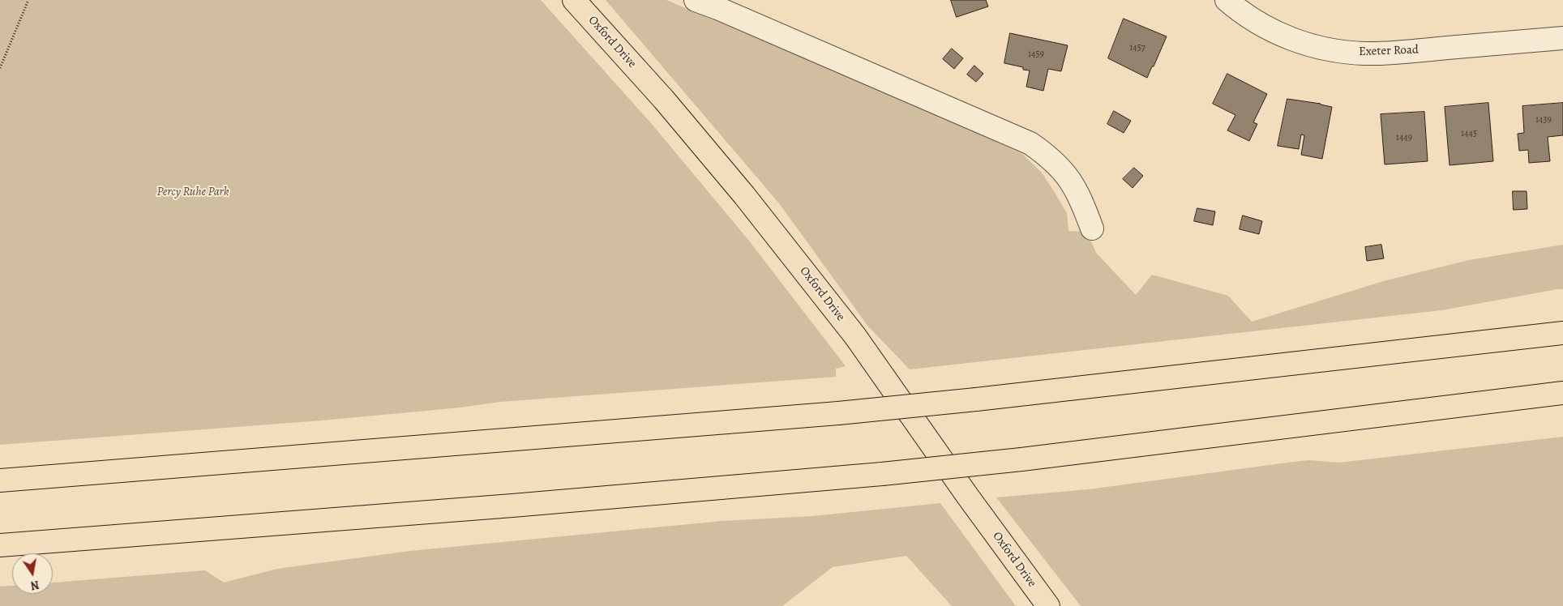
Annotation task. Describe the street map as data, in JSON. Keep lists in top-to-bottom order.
{
  "streets": {
    "main road": ["Oxford Drive"],
    "street": ["Exeter Road"]
  },
  "parks": ["Percy Ruhe Park"],
  "house_numbers": [
    "1457",
    "1459",
    "1439",
    "1445",
    "1449"
  ],
  "north": "bottom"
}
